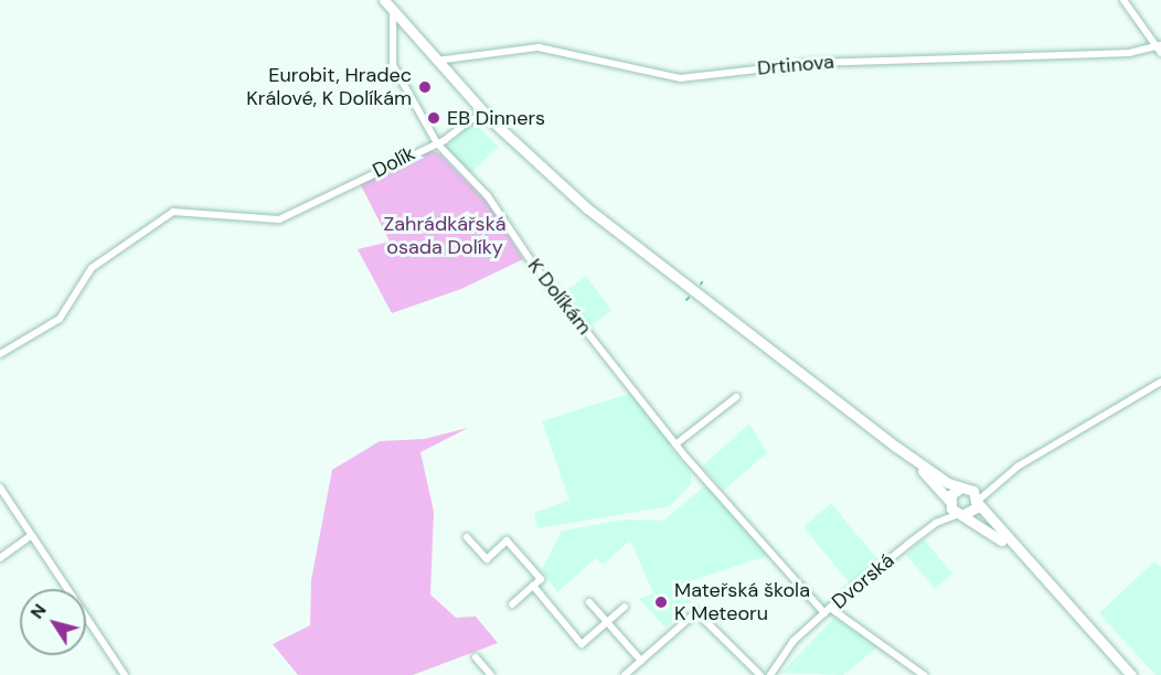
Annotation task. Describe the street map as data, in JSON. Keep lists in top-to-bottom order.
{
  "streets": {
    "main road": ["Dvorská"],
    "street": ["Drtinova", "Dolík", "K Dolíkám"]
  },
  "crossings": [
    ["Dolík", "K Dolíkám"],
    ["K Dolíkám", "Dvorská"]
  ],
  "parks": ["Zahrádkářská osada Dolíky"],
  "places": ["Eurobit, Hradec Králové, K Dolíkám", "EB Dinners", "Mateřská škola K Meteoru"],
  "north": "top left"
}
